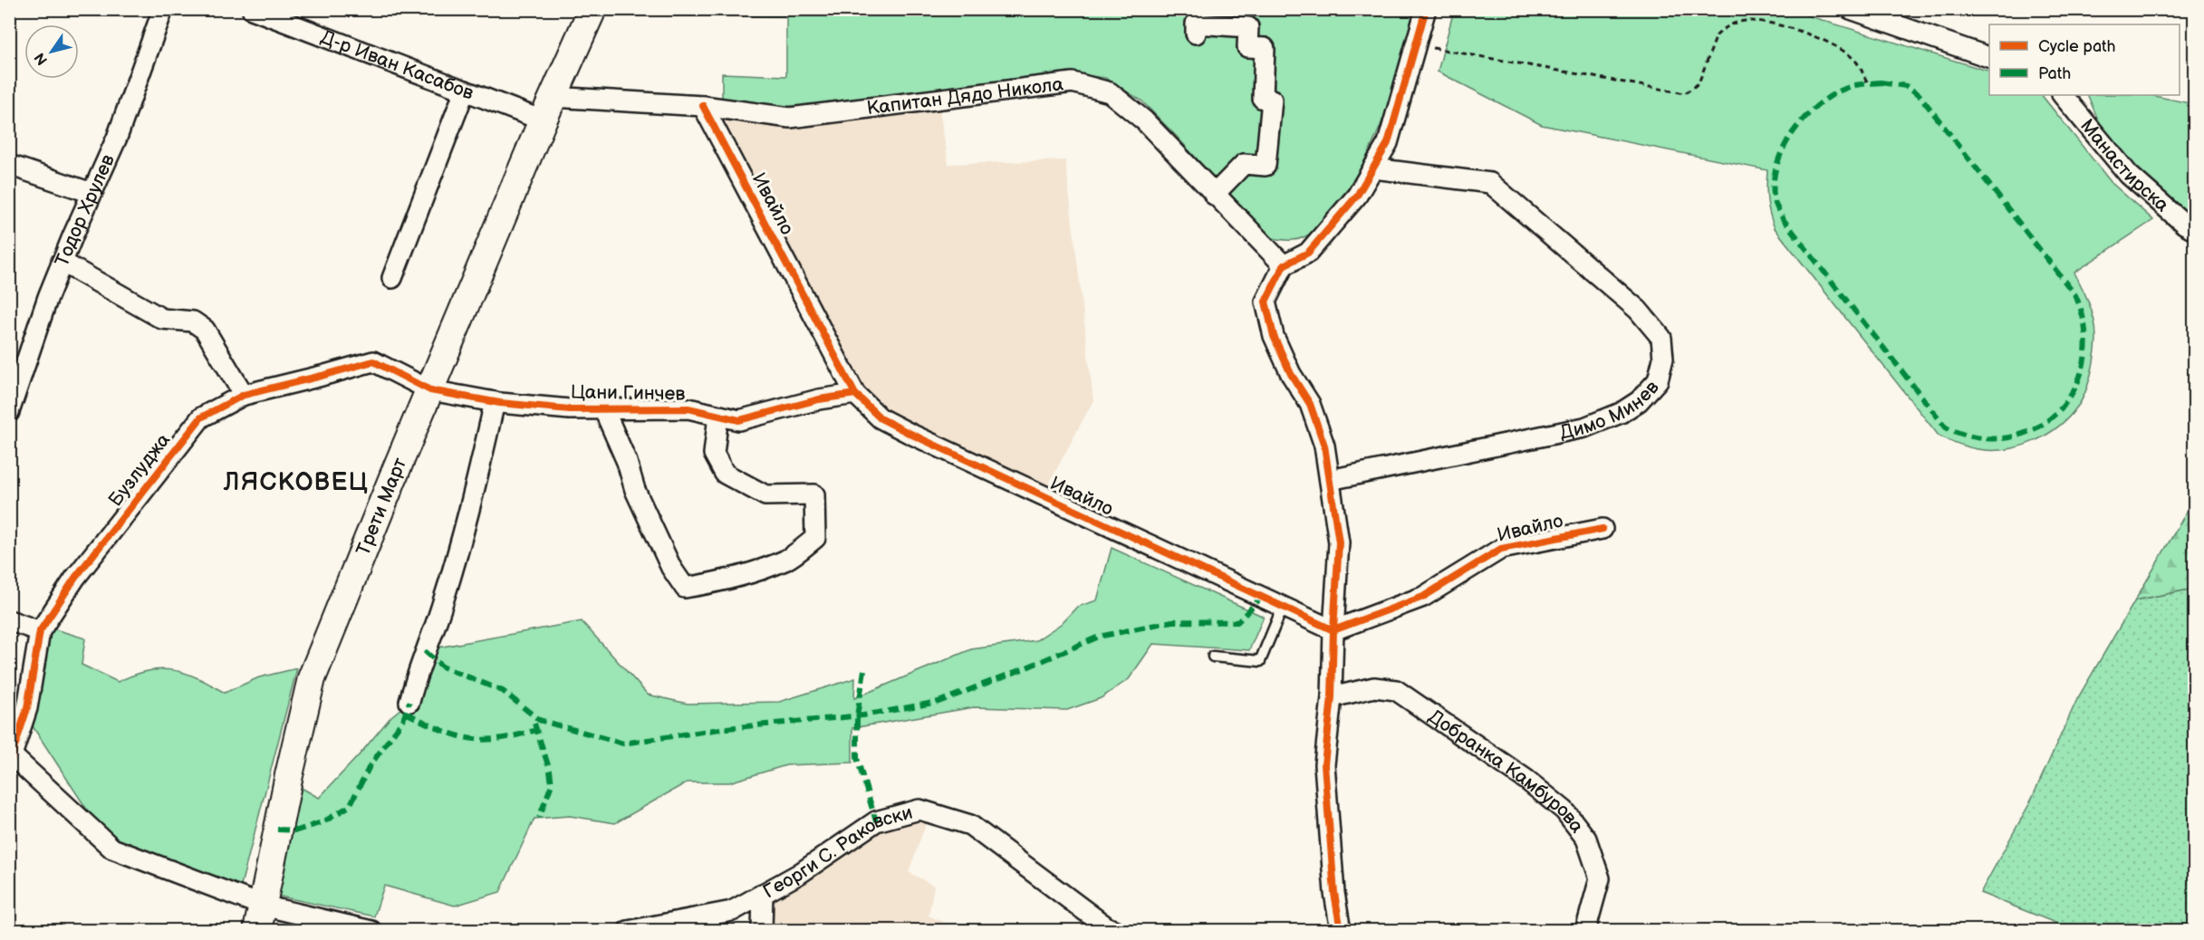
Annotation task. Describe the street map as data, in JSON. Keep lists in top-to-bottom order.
{
  "streets": {
    "street": [
      "Д-р Иван Касабов",
      "Капитан Дядо Никола",
      "Манастирска",
      "Ивайло",
      "Тодор Хрулев",
      "Цани Гинчев",
      "Димо Минев",
      "Бузлуджа",
      "Трети Март",
      "Добранка Камбурова",
      "Георги С. Раковски"
    ]
  },
  "crossings": [
    ["Д-р Иван Касабов", "Капитан Дядо Никола"],
    ["Д-р Иван Касабов", "Ивайло"],
    ["Д-р Иван Касабов", "Трети Март"],
    ["Капитан Дядо Никола", "Ивайло"],
    ["Ивайло", "Цани Гинчев"],
    ["Цани Гинчев", "Бузлуджа"],
    ["Цани Гинчев", "Трети Март"],
    ["Бузлуджа", "Трети Март"]
  ],
  "districts": ["ЛЯСКОВЕЦ"],
  "legend": ["Cycle path", "Path"],
  "north": "bottom left"
}
